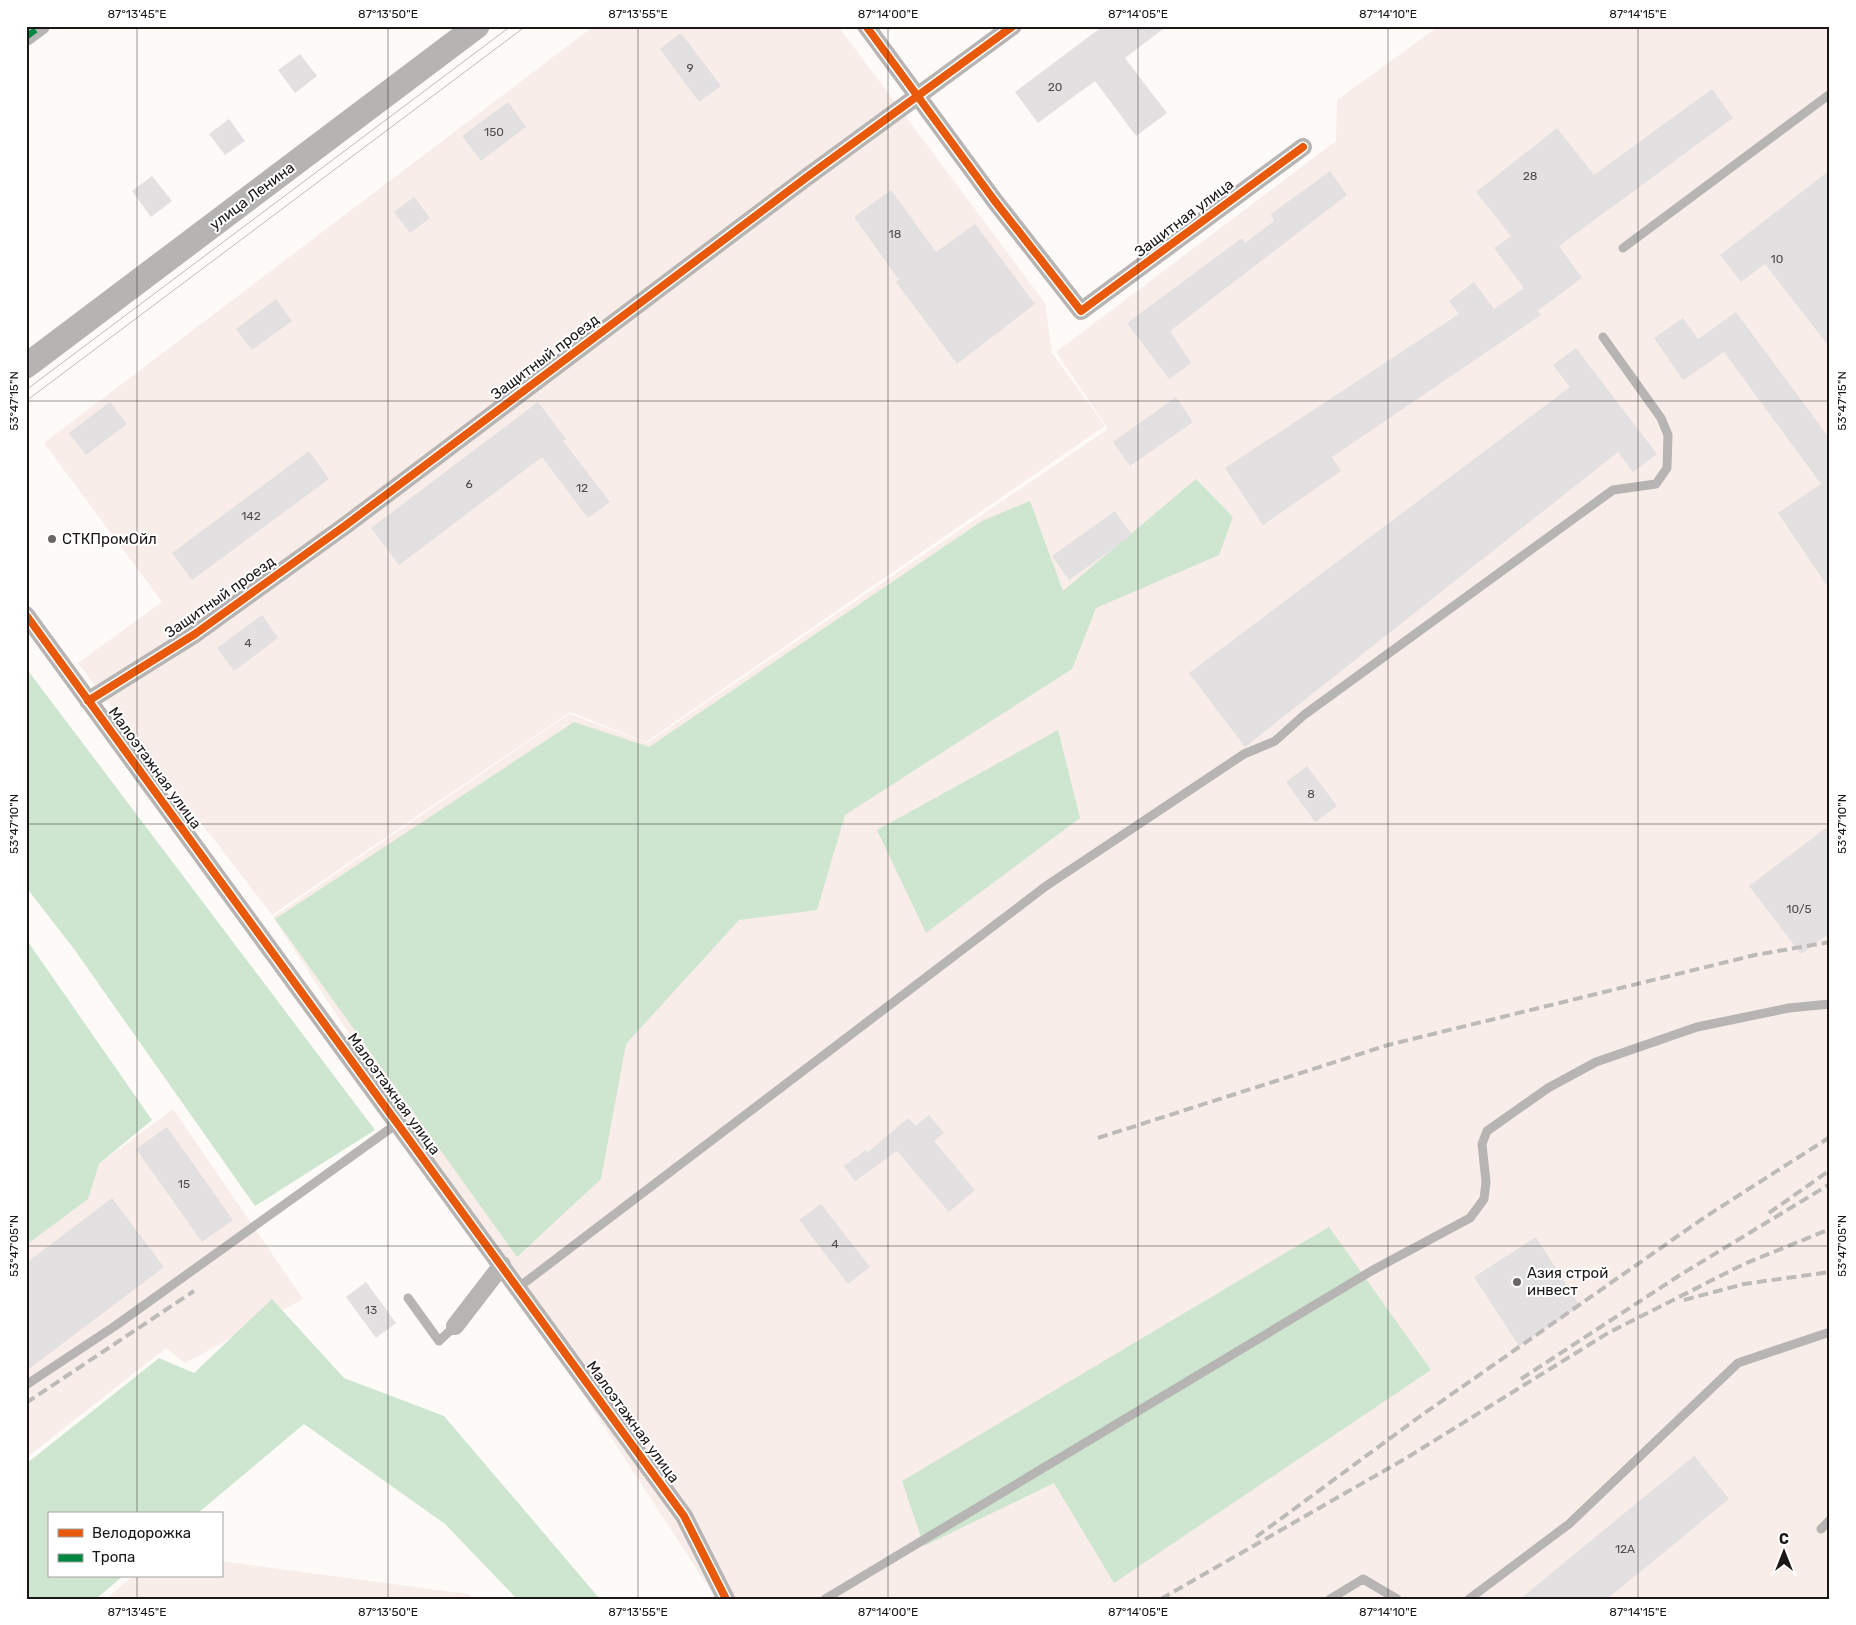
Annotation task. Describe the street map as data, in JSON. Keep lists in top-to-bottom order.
{
  "streets": {
    "main road": ["улица Ленина"],
    "street": ["Защитная улица", "Защитный проезд", "Малоэтажная улица"]
  },
  "crossings": [
    ["Защитная улица", "Защитный проезд"],
    ["Защитный проезд", "Малоэтажная улица"]
  ],
  "places": ["СТКПромОйл", "Азия строй инвест"],
  "house_numbers": [
    "9",
    "20",
    "150",
    "28",
    "18",
    "10",
    "6",
    "12",
    "142",
    "4",
    "8",
    "10/5",
    "15",
    "4",
    "13",
    "12А"
  ],
  "legend": ["Велодорожка", "Тропа"],
  "north": "top",
  "coordinates": [
    "87°13'45\"E",
    "87°13'50\"E",
    "87°13'55\"E",
    "87°14'00\"E",
    "87°14'05\"E",
    "87°14'10\"E",
    "87°14'15\"E",
    "53°47'15\"N",
    "53°47'10\"N",
    "53°47'05\"N"
  ]
}
